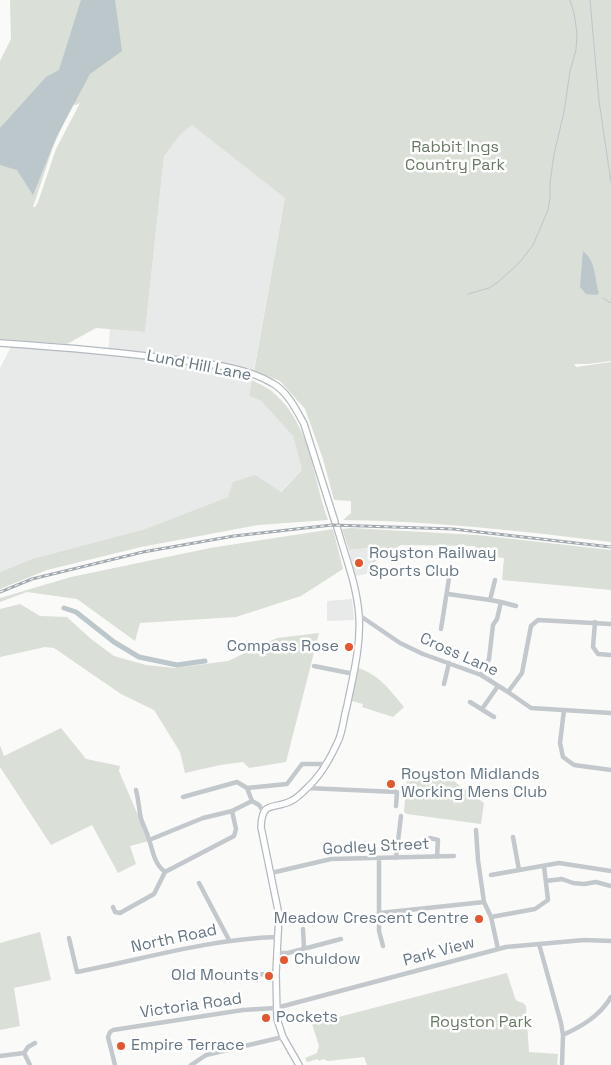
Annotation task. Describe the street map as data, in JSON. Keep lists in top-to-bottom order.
{
  "streets": {
    "main road": ["Lund Hill Lane"],
    "street": [
      "Cross Lane",
      "Godley Street",
      "North Road",
      "Park View",
      "Victoria Road"
    ]
  },
  "crossings": [
    ["Lund Hill Lane", "Cross Lane"],
    ["Park View", "Victoria Road"]
  ],
  "parks": ["Rabbit Ings Country Park", "Royston Park"],
  "places": [
    "Royston Railway Sports Club",
    "Compass Rose",
    "Royston Midlands Working Mens Club",
    "Meadow Crescent Centre",
    "Chuldow",
    "Old Mounts",
    "Pockets",
    "Empire Terrace"
  ]
}
